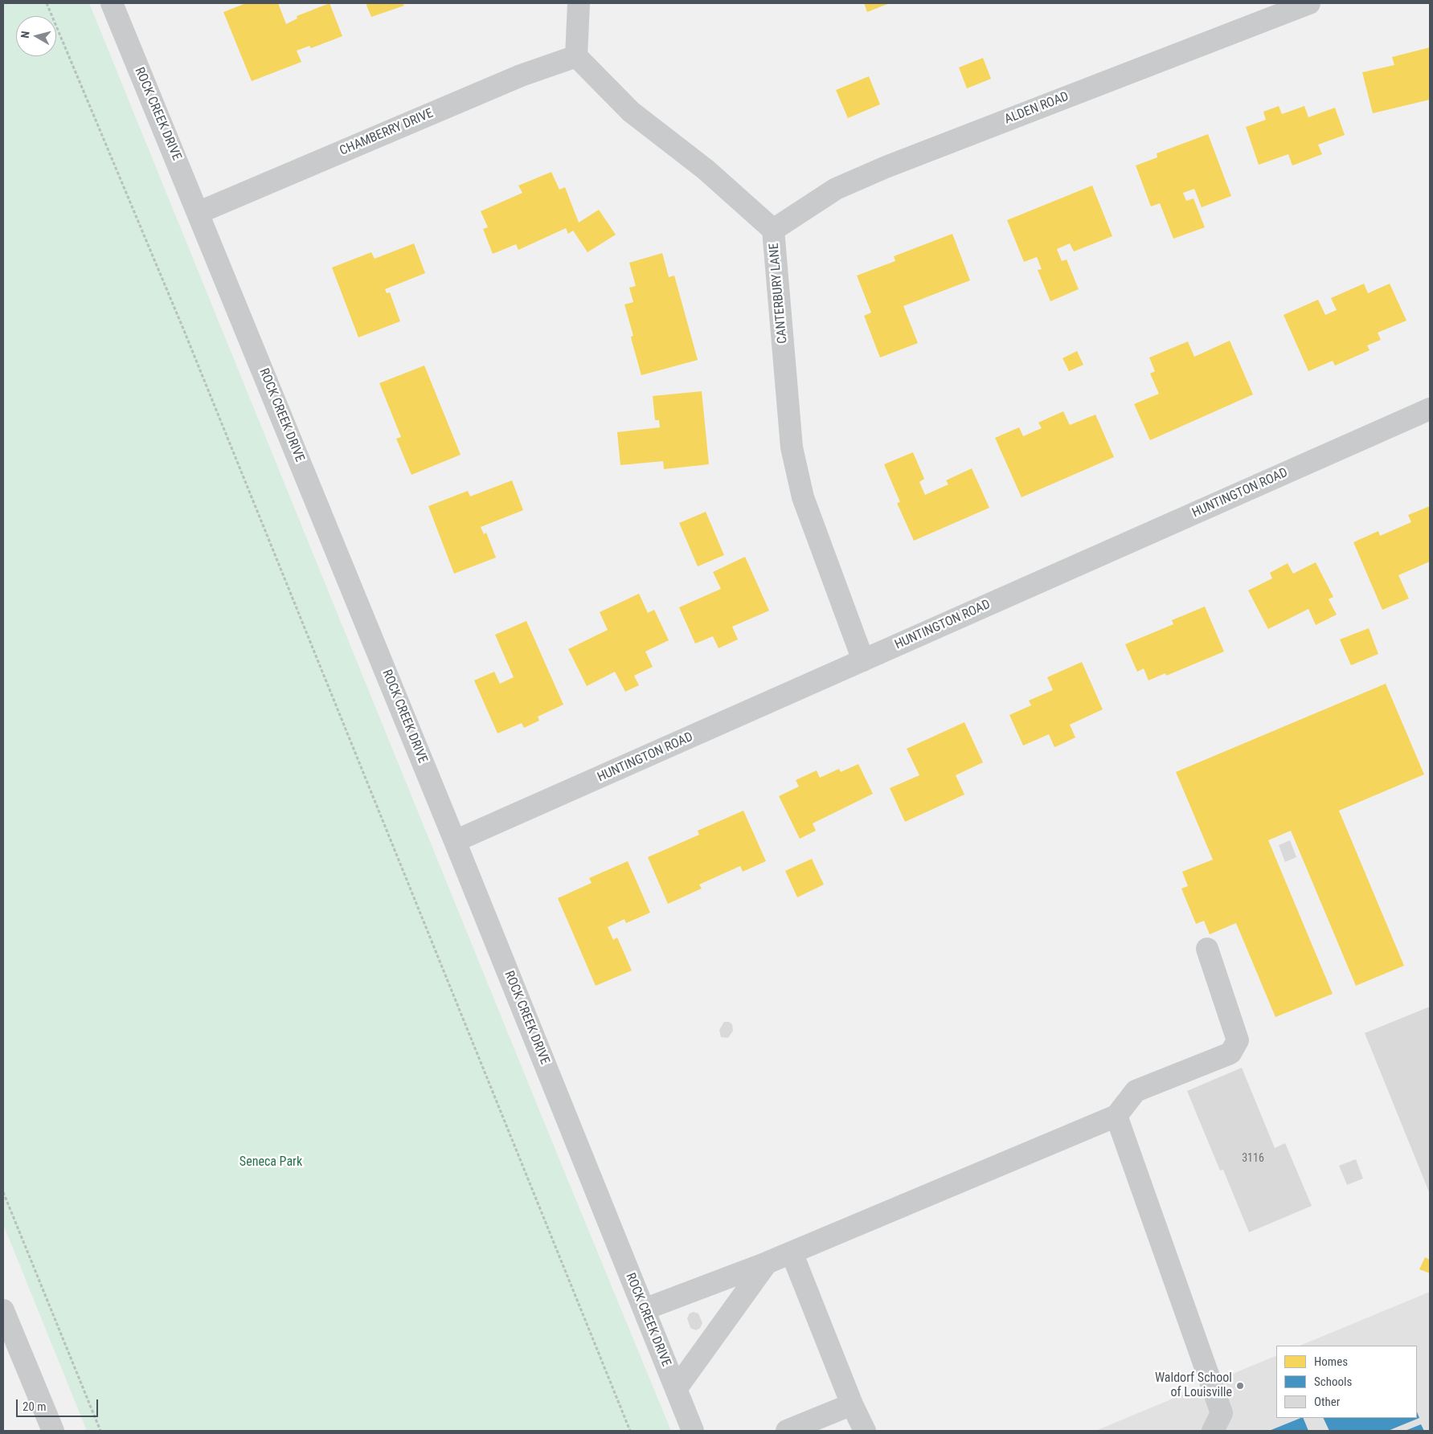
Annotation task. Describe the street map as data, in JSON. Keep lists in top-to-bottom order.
{
  "streets": {
    "street": [
      "ALDEN ROAD",
      "ROCK CREEK DRIVE",
      "CHAMBERRY DRIVE",
      "CANTERBURY LANE",
      "HUNTINGTON ROAD"
    ]
  },
  "crossings": [
    ["ALDEN ROAD", "CANTERBURY LANE"],
    ["ROCK CREEK DRIVE", "CHAMBERRY DRIVE"],
    ["ROCK CREEK DRIVE", "HUNTINGTON ROAD"],
    ["CHAMBERRY DRIVE", "CANTERBURY LANE"],
    ["CANTERBURY LANE", "HUNTINGTON ROAD"]
  ],
  "parks": ["Seneca Park"],
  "places": ["Waldorf School of Louisville"],
  "house_numbers": ["3116"],
  "legend": ["Homes", "Schools", "Other"],
  "scale_bar": "20 m",
  "north": "left"
}
